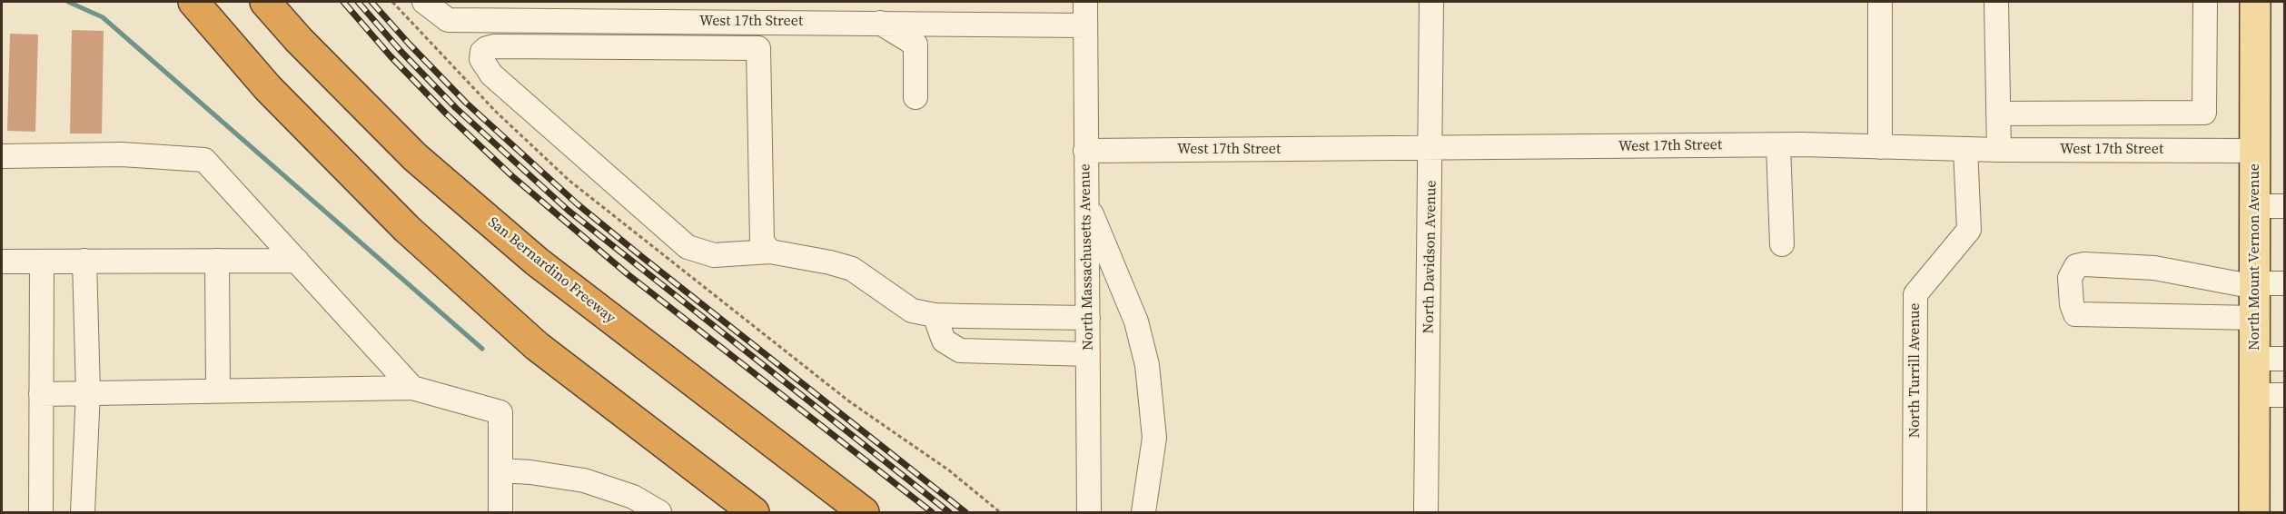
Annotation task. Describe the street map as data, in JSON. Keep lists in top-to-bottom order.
{
  "streets": {
    "highway": ["San Bernardino Freeway"],
    "main road": ["North Mount Vernon Avenue"],
    "street": [
      "West 17th Street",
      "North Massachusetts Avenue",
      "North Davidson Avenue",
      "North Turrill Avenue"
    ]
  },
  "crossings": [
    ["West 17th Street", "North Massachusetts Avenue"],
    ["West 17th Street", "North Davidson Avenue"],
    ["West 17th Street", "North Mount Vernon Avenue"],
    ["West 17th Street", "North Turrill Avenue"]
  ]
}
